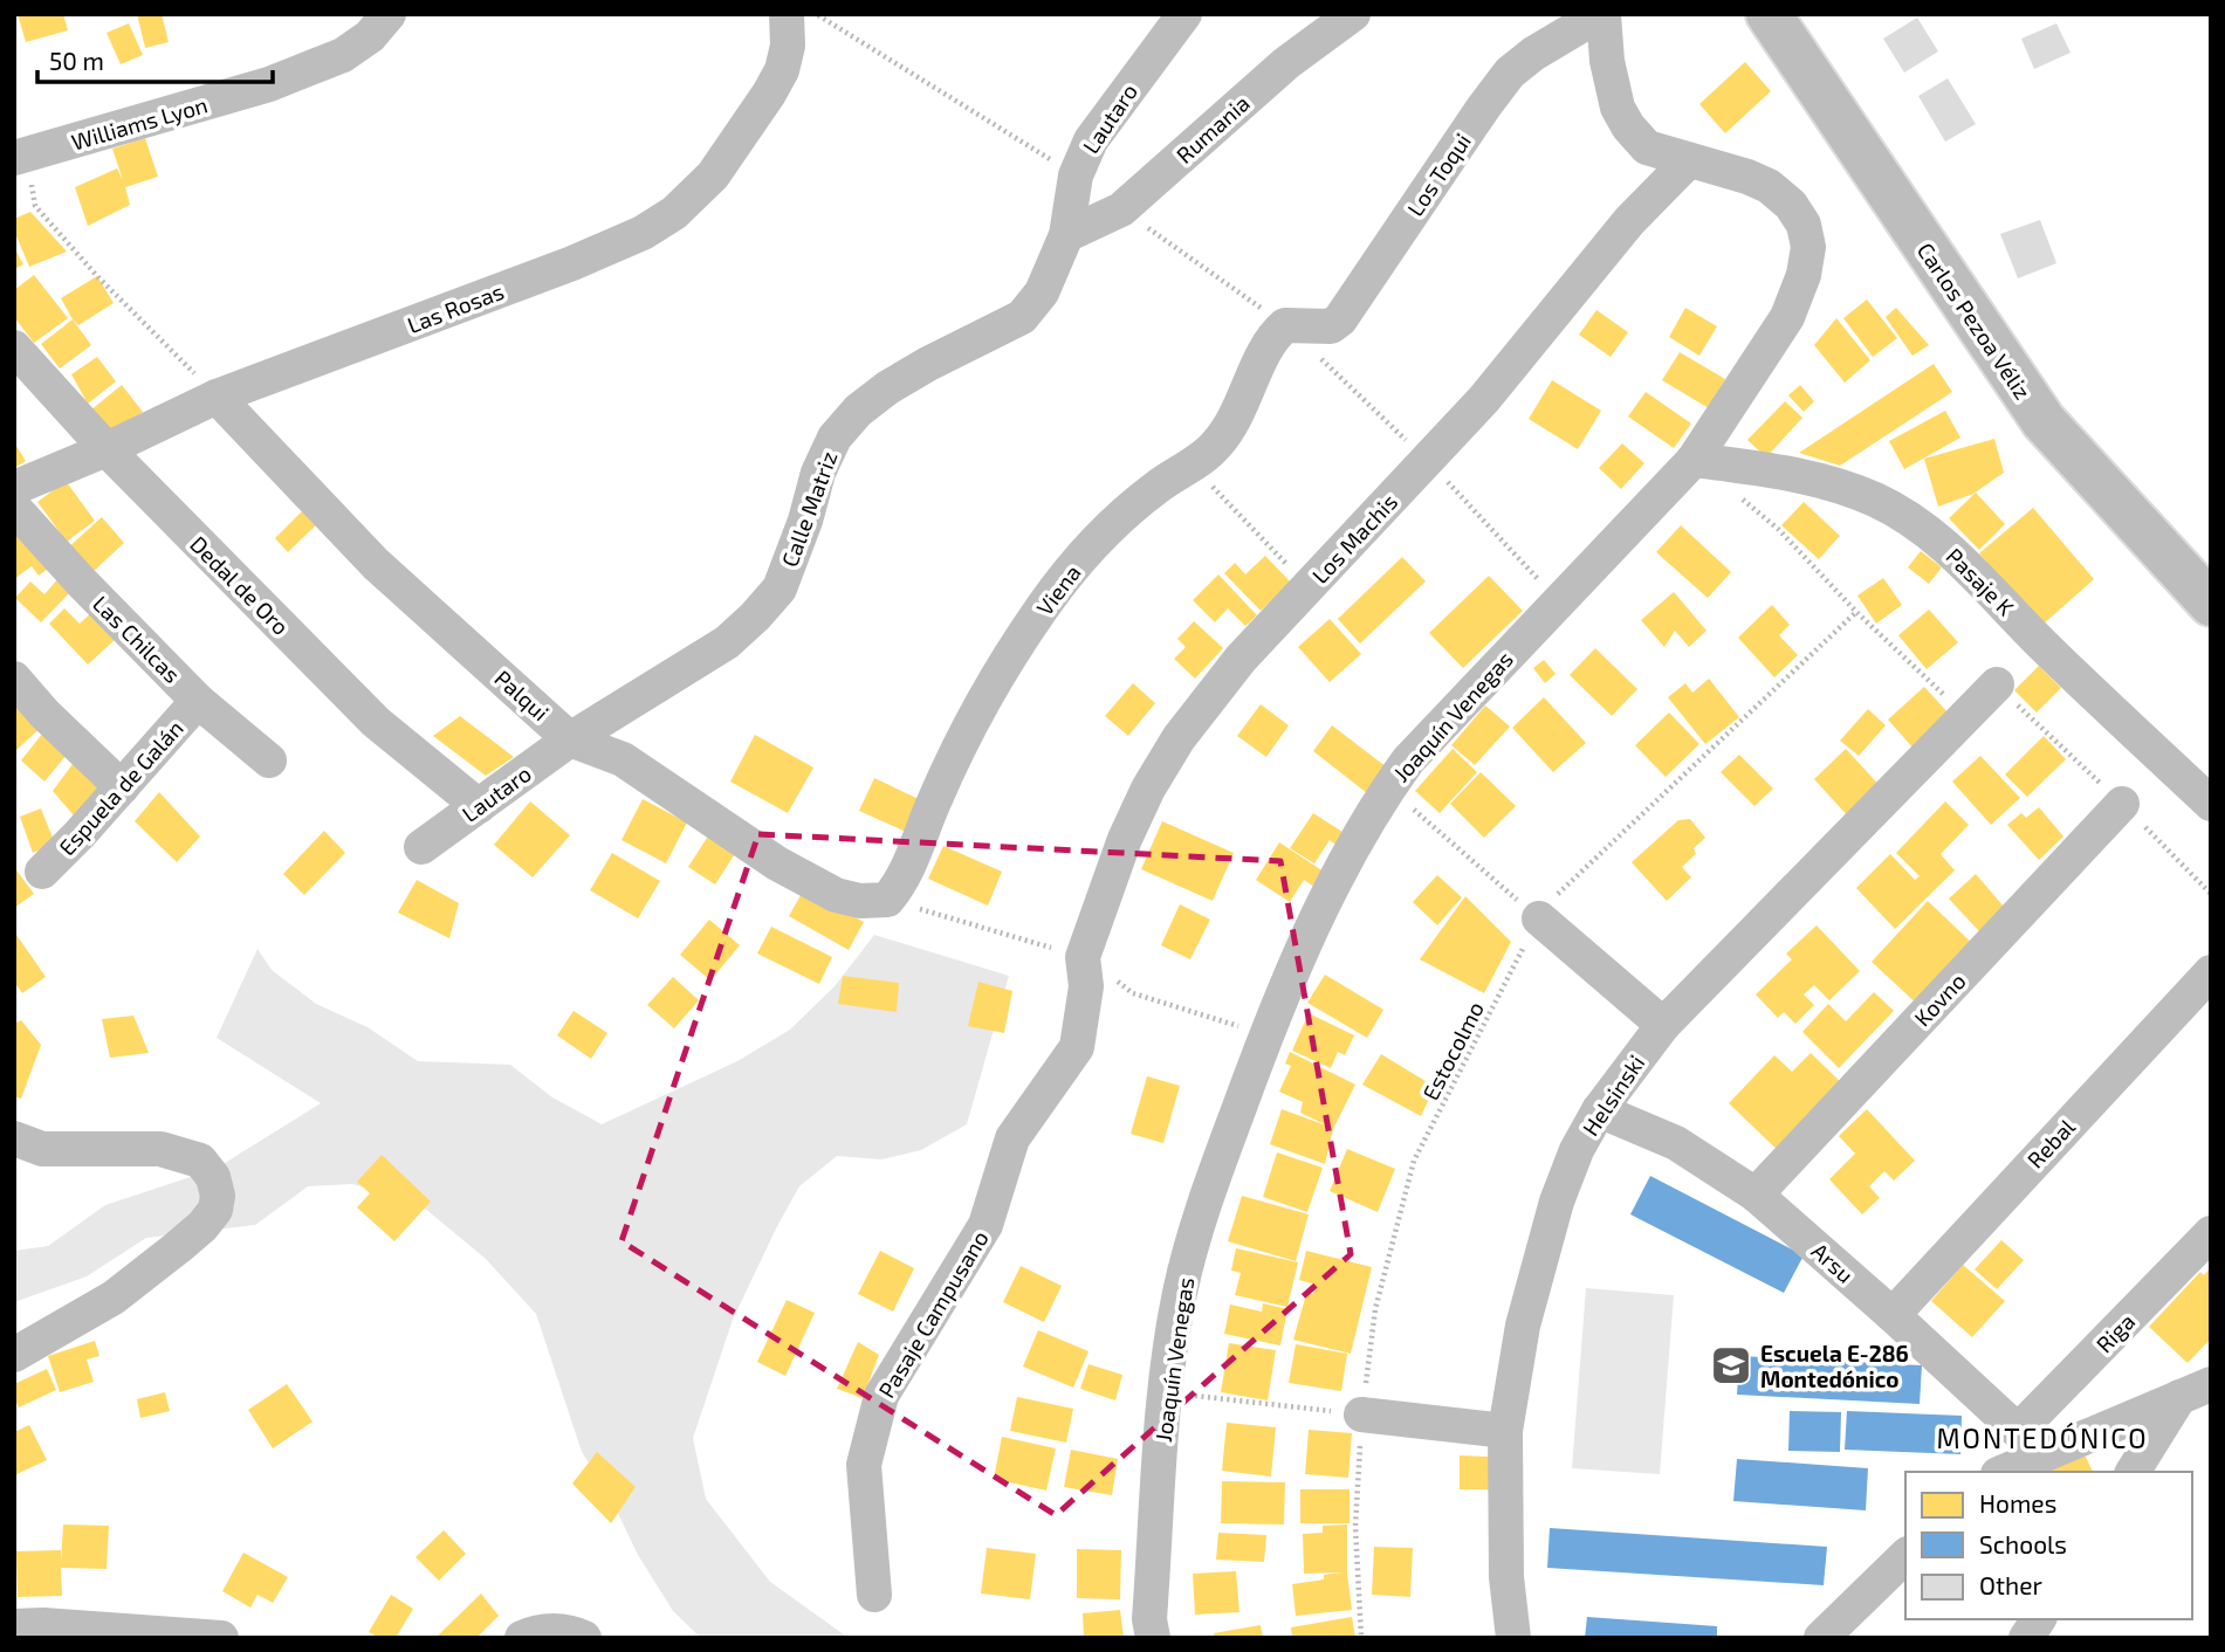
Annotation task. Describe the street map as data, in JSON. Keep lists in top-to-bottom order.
{
  "streets": {
    "main road": ["Carlos Pezoa Véliz"],
    "street": [
      "Lautaro",
      "Williams Lyon",
      "Rumania",
      "Los Toqui",
      "Las Rosas",
      "Calle Matriz",
      "Los Machis",
      "Pasaje K",
      "Dedal de Oro",
      "Viena",
      "Las Chilcas",
      "Palqui",
      "Joaquín Venegas",
      "Espuela de Galán",
      "Kovno",
      "Helsinski",
      "Rebal",
      "Arsu",
      "Pasaje Campusano",
      "Riga"
    ],
    "path": ["Estocolmo"]
  },
  "crossings": [
    ["Lautaro", "Rumania"],
    ["Lautaro", "Calle Matriz"],
    ["Lautaro", "Dedal de Oro"],
    ["Lautaro", "Palqui"],
    ["Rumania", "Calle Matriz"],
    ["Los Toqui", "Viena"],
    ["Los Toqui", "Joaquín Venegas"],
    ["Las Rosas", "Dedal de Oro"],
    ["Las Rosas", "Palqui"],
    ["Calle Matriz", "Palqui"],
    ["Los Machis", "Joaquín Venegas"],
    ["Los Machis", "Pasaje Campusano"],
    ["Pasaje K", "Joaquín Venegas"],
    ["Viena", "Palqui"],
    ["Las Chilcas", "Espuela de Galán"],
    ["Kovno", "Arsu"],
    ["Helsinski", "Arsu"],
    ["Rebal", "Arsu"],
    ["Arsu", "Riga"]
  ],
  "districts": ["MONTEDÓNICO"],
  "places": {
    "school or university": ["Escuela E-286 Montedónico"]
  },
  "legend": ["Homes", "Schools", "Other"],
  "scale_bar": "50 m"
}
